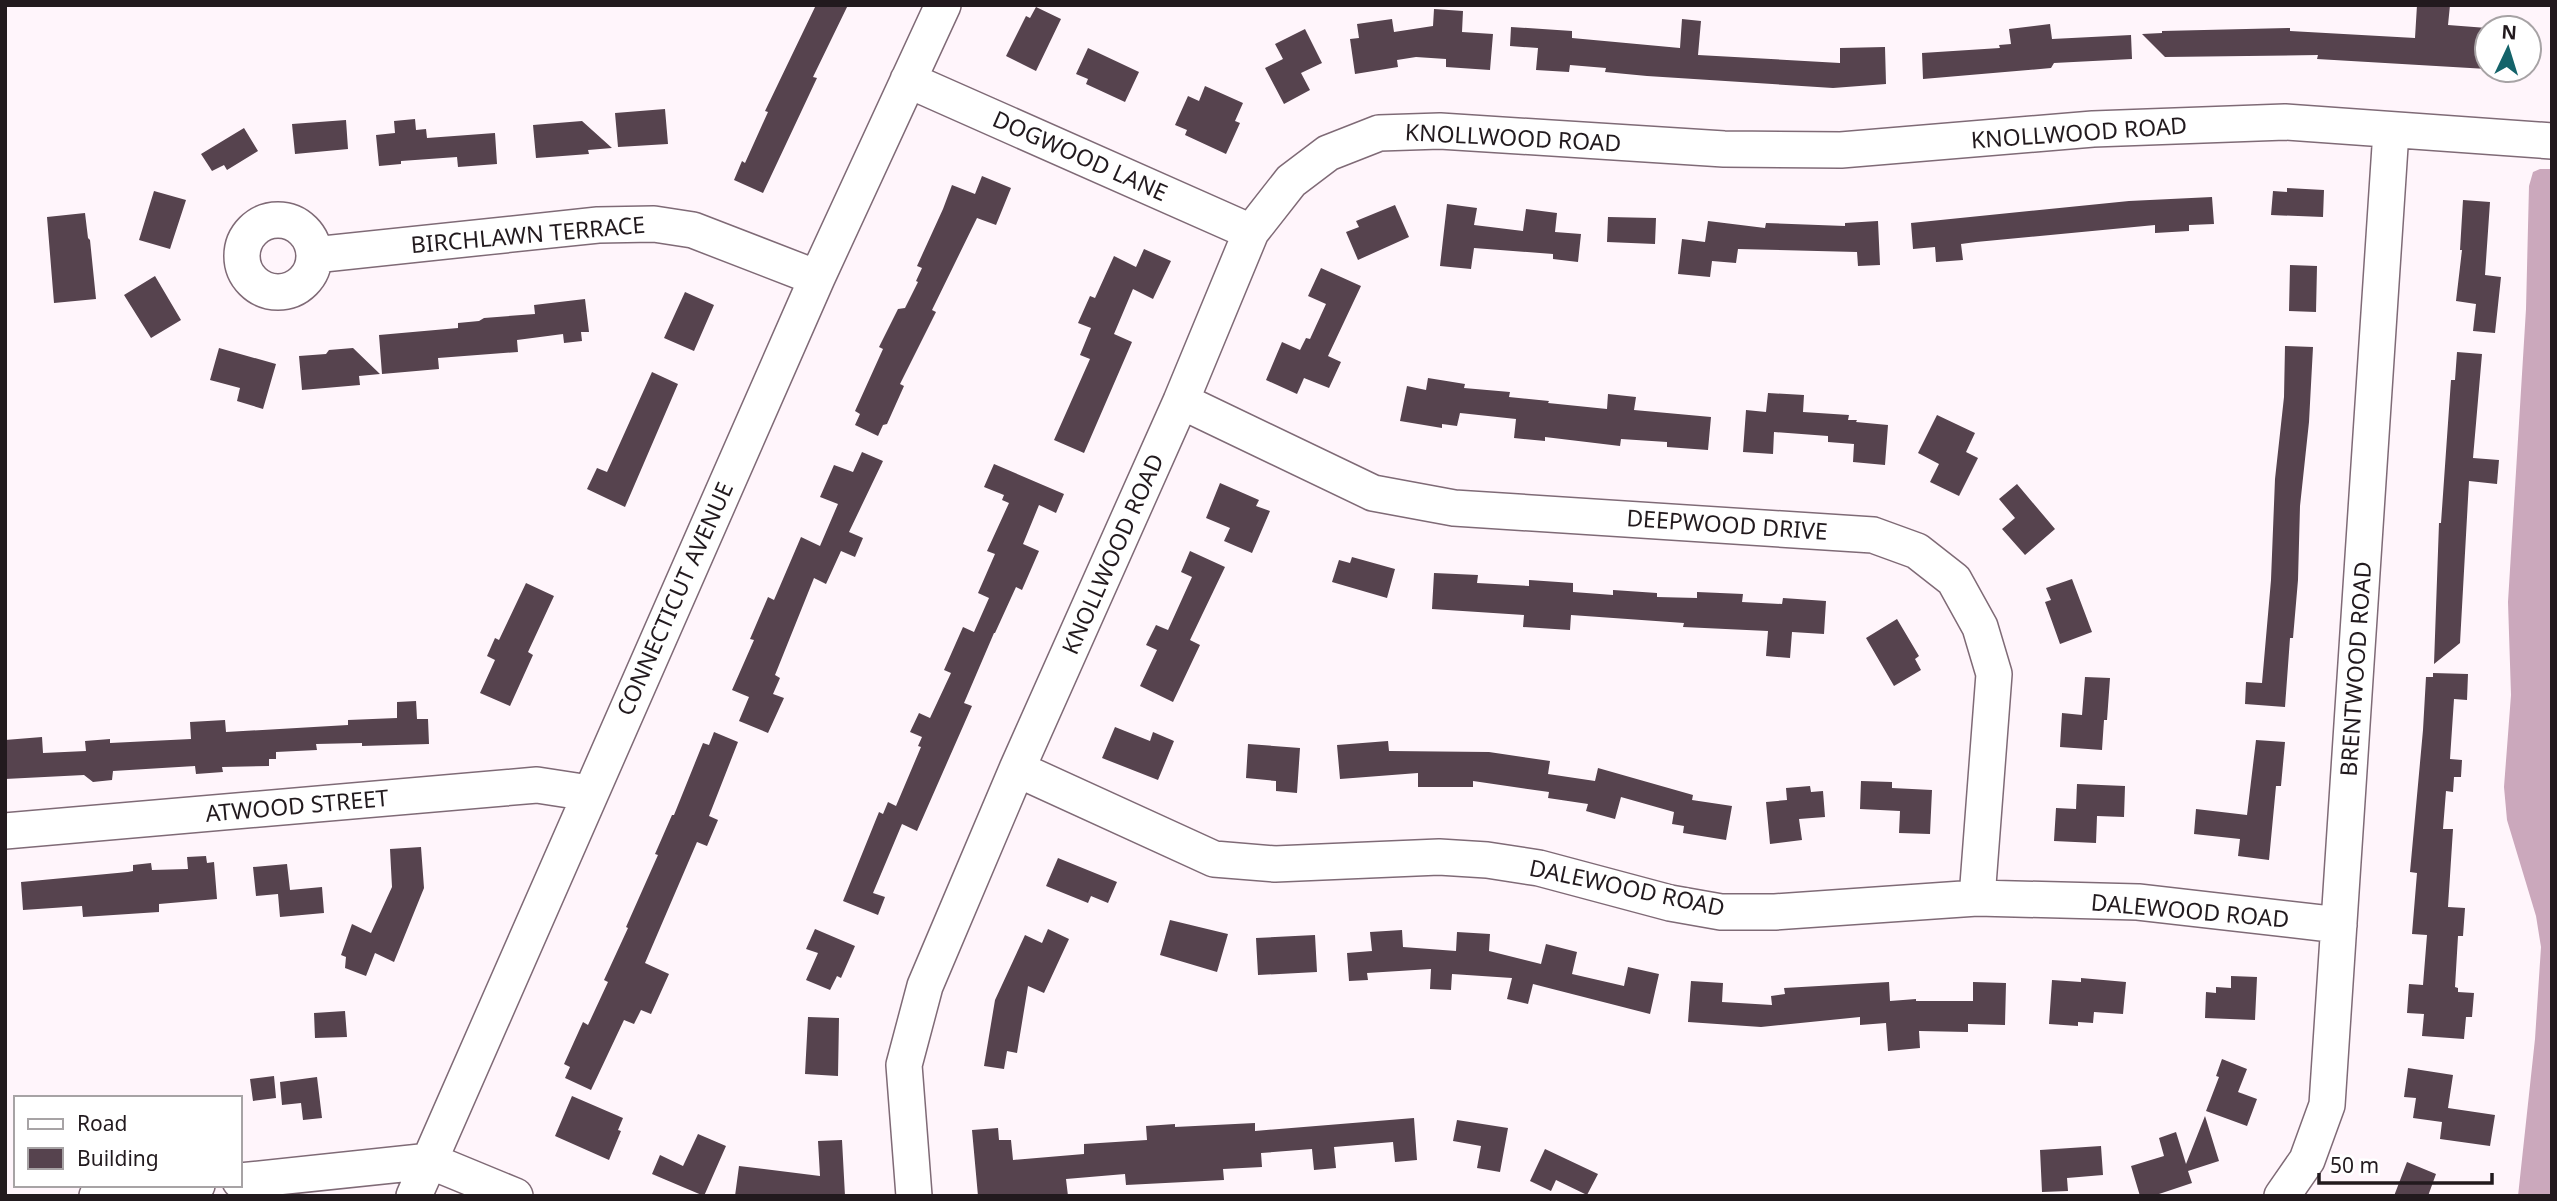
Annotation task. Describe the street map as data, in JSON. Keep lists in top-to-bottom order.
{
  "streets": {
    "street": [
      "KNOLLWOOD ROAD",
      "DOGWOOD LANE",
      "BIRCHLAWN TERRACE",
      "DEEPWOOD DRIVE",
      "CONNECTICUT AVENUE",
      "BRENTWOOD ROAD",
      "ATWOOD STREET",
      "DALEWOOD ROAD"
    ]
  },
  "crossings": [
    ["KNOLLWOOD ROAD", "DOGWOOD LANE"],
    ["KNOLLWOOD ROAD", "DEEPWOOD DRIVE"],
    ["KNOLLWOOD ROAD", "BRENTWOOD ROAD"],
    ["KNOLLWOOD ROAD", "DALEWOOD ROAD"],
    ["DOGWOOD LANE", "CONNECTICUT AVENUE"],
    ["BIRCHLAWN TERRACE", "CONNECTICUT AVENUE"],
    ["DEEPWOOD DRIVE", "DALEWOOD ROAD"],
    ["CONNECTICUT AVENUE", "ATWOOD STREET"],
    ["BRENTWOOD ROAD", "DALEWOOD ROAD"]
  ],
  "legend": ["Road", "Building"],
  "scale_bar": "50 m",
  "north": "top"
}
